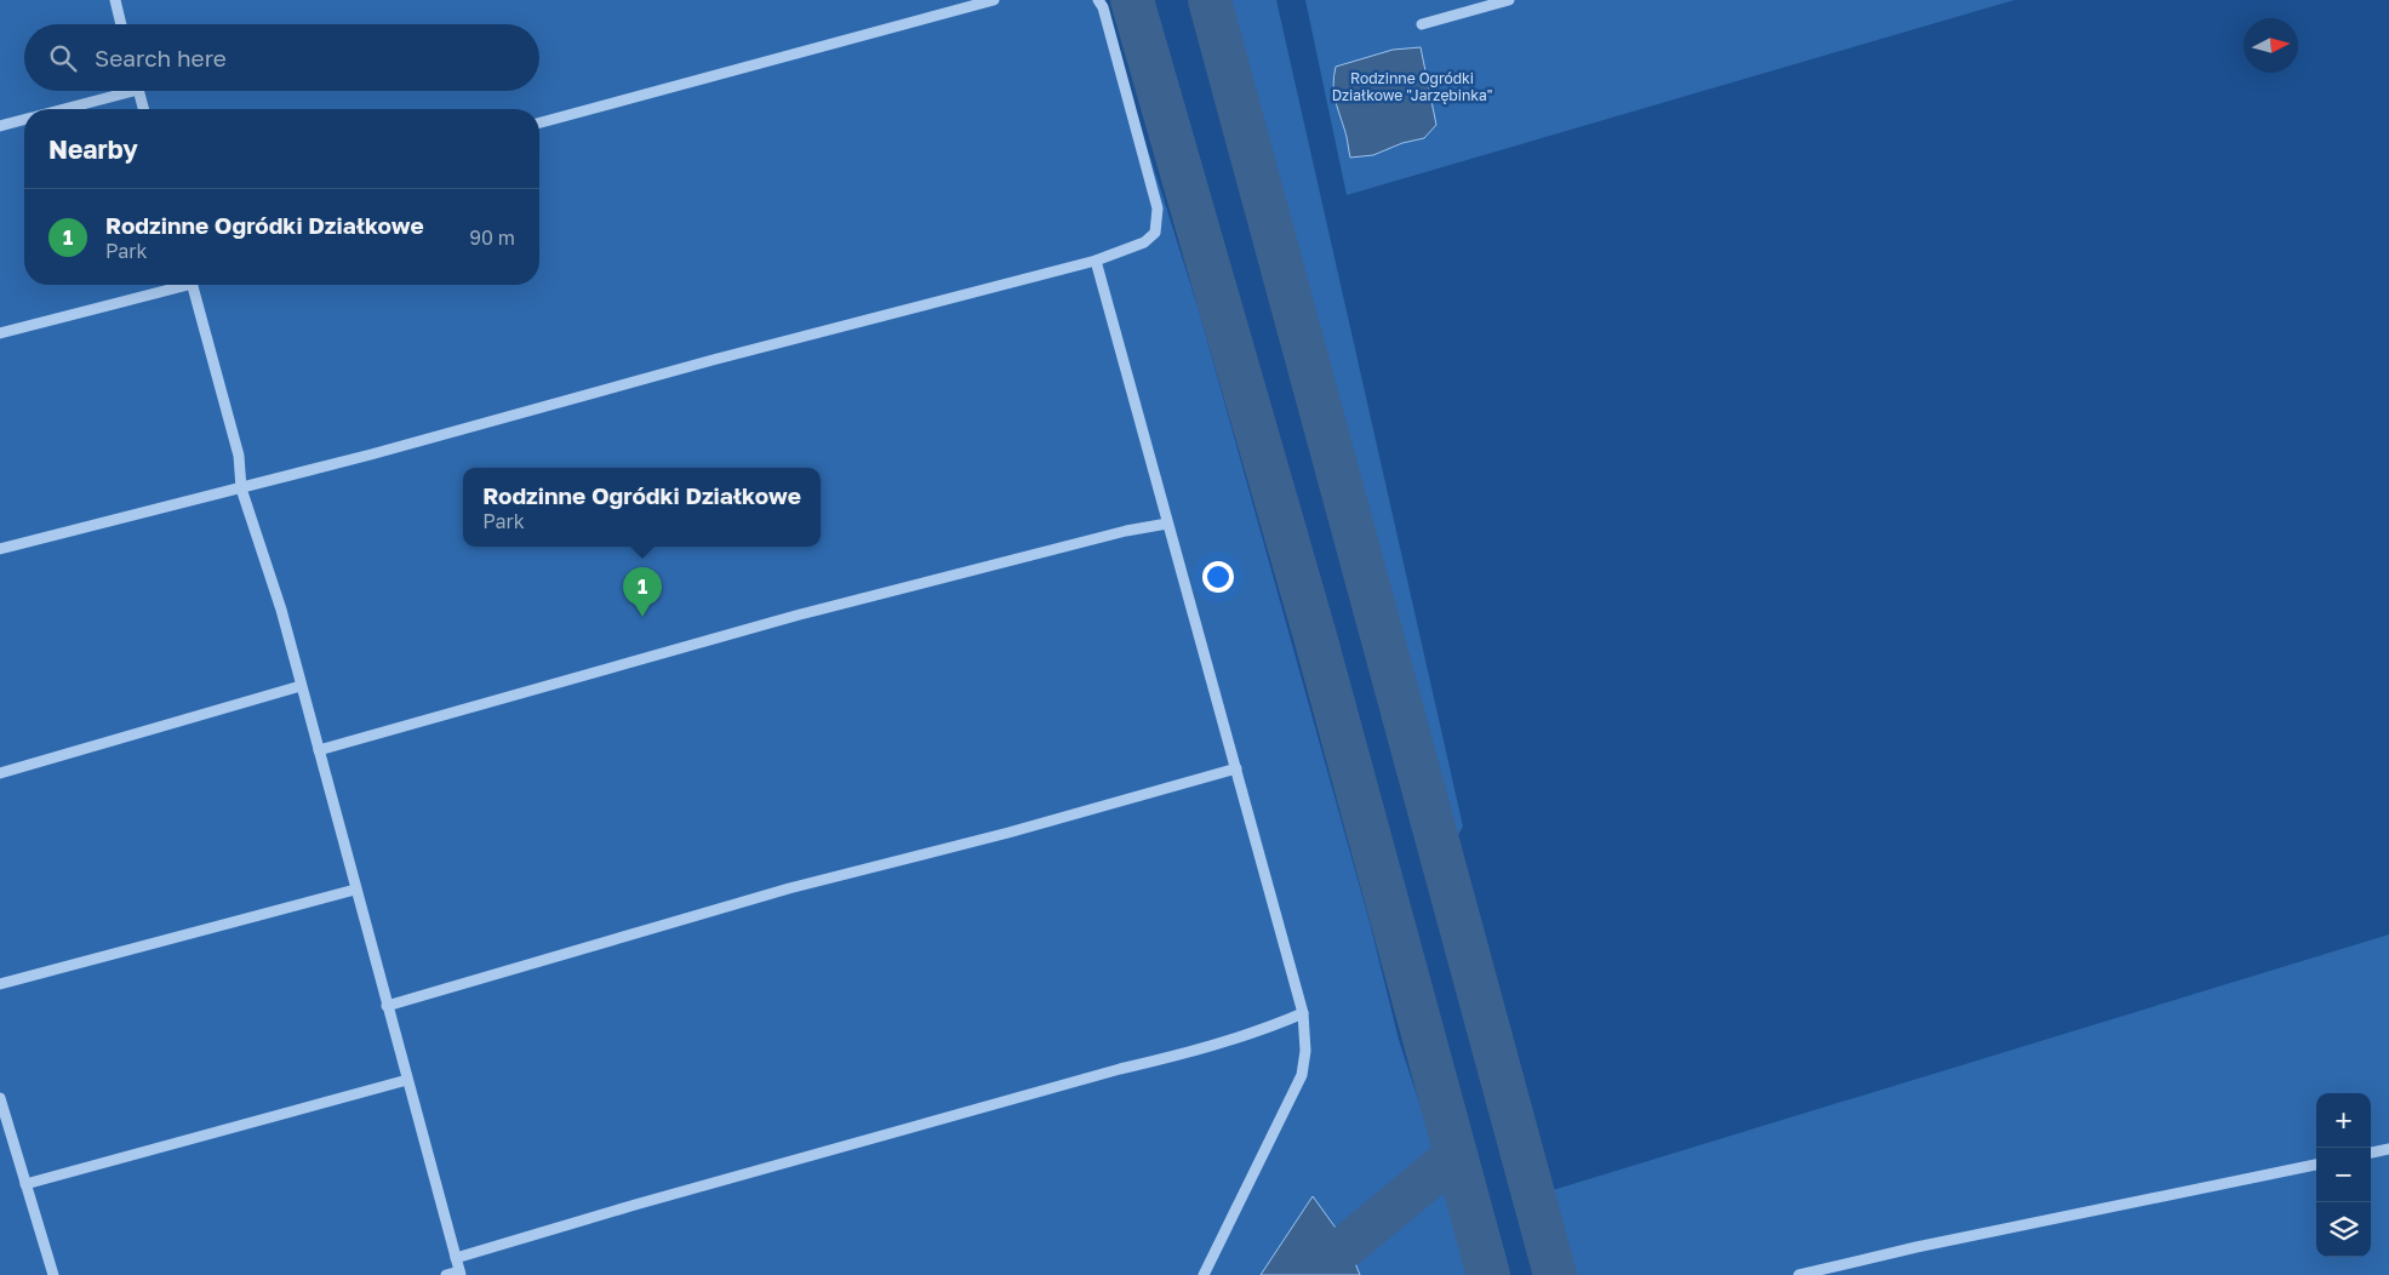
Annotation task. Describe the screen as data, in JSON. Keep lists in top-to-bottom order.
{
  "parks": ["Rodzinne Ogródki Działkowe \"Jarzębinka\""],
  "north": "right",
  "page": {
    "search": "Search here",
    "heading": "Nearby",
    "list": [
      {
        "mark": "1",
        "name": "Rodzinne Ogródki Działkowe",
        "note": "Park",
        "value": "90 m"
      }
    ],
    "popup": ["Rodzinne Ogródki Działkowe", "Park"],
    "pins": "1",
    "map_buttons": ["+", "−"]
  }
}
